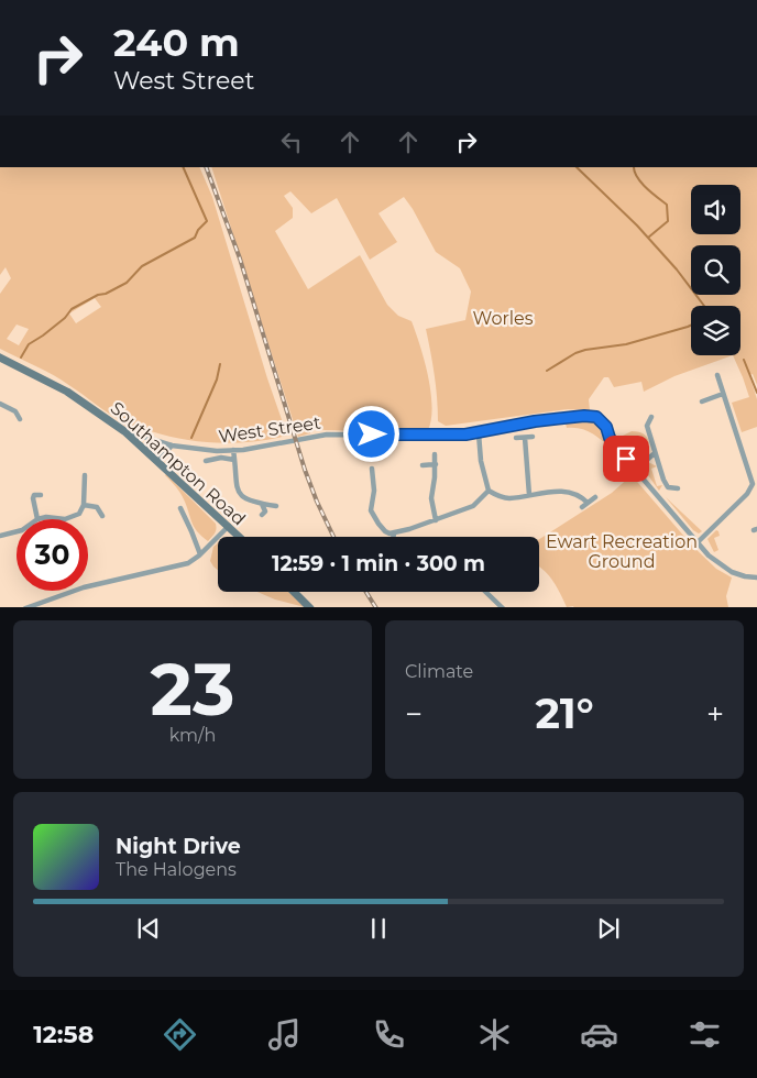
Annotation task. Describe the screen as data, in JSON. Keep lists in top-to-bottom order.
{
  "streets": {
    "street": ["West Street", "Southampton Road"]
  },
  "crossings": [
    ["West Street", "Southampton Road"]
  ],
  "parks": ["Worles", "Ewart Recreation Ground"],
  "page": {
    "turn": ["240 m", "West Street"],
    "limit": "30",
    "trip": "12:59 · 1 min · 300 m",
    "tile": [
      ["23", "km/h"],
      "Climate"
    ],
    "heat": ["−", "21°", "+"],
    "song": ["Night Drive", "The Halogens"],
    "tabs": "12:58"
  }
}
